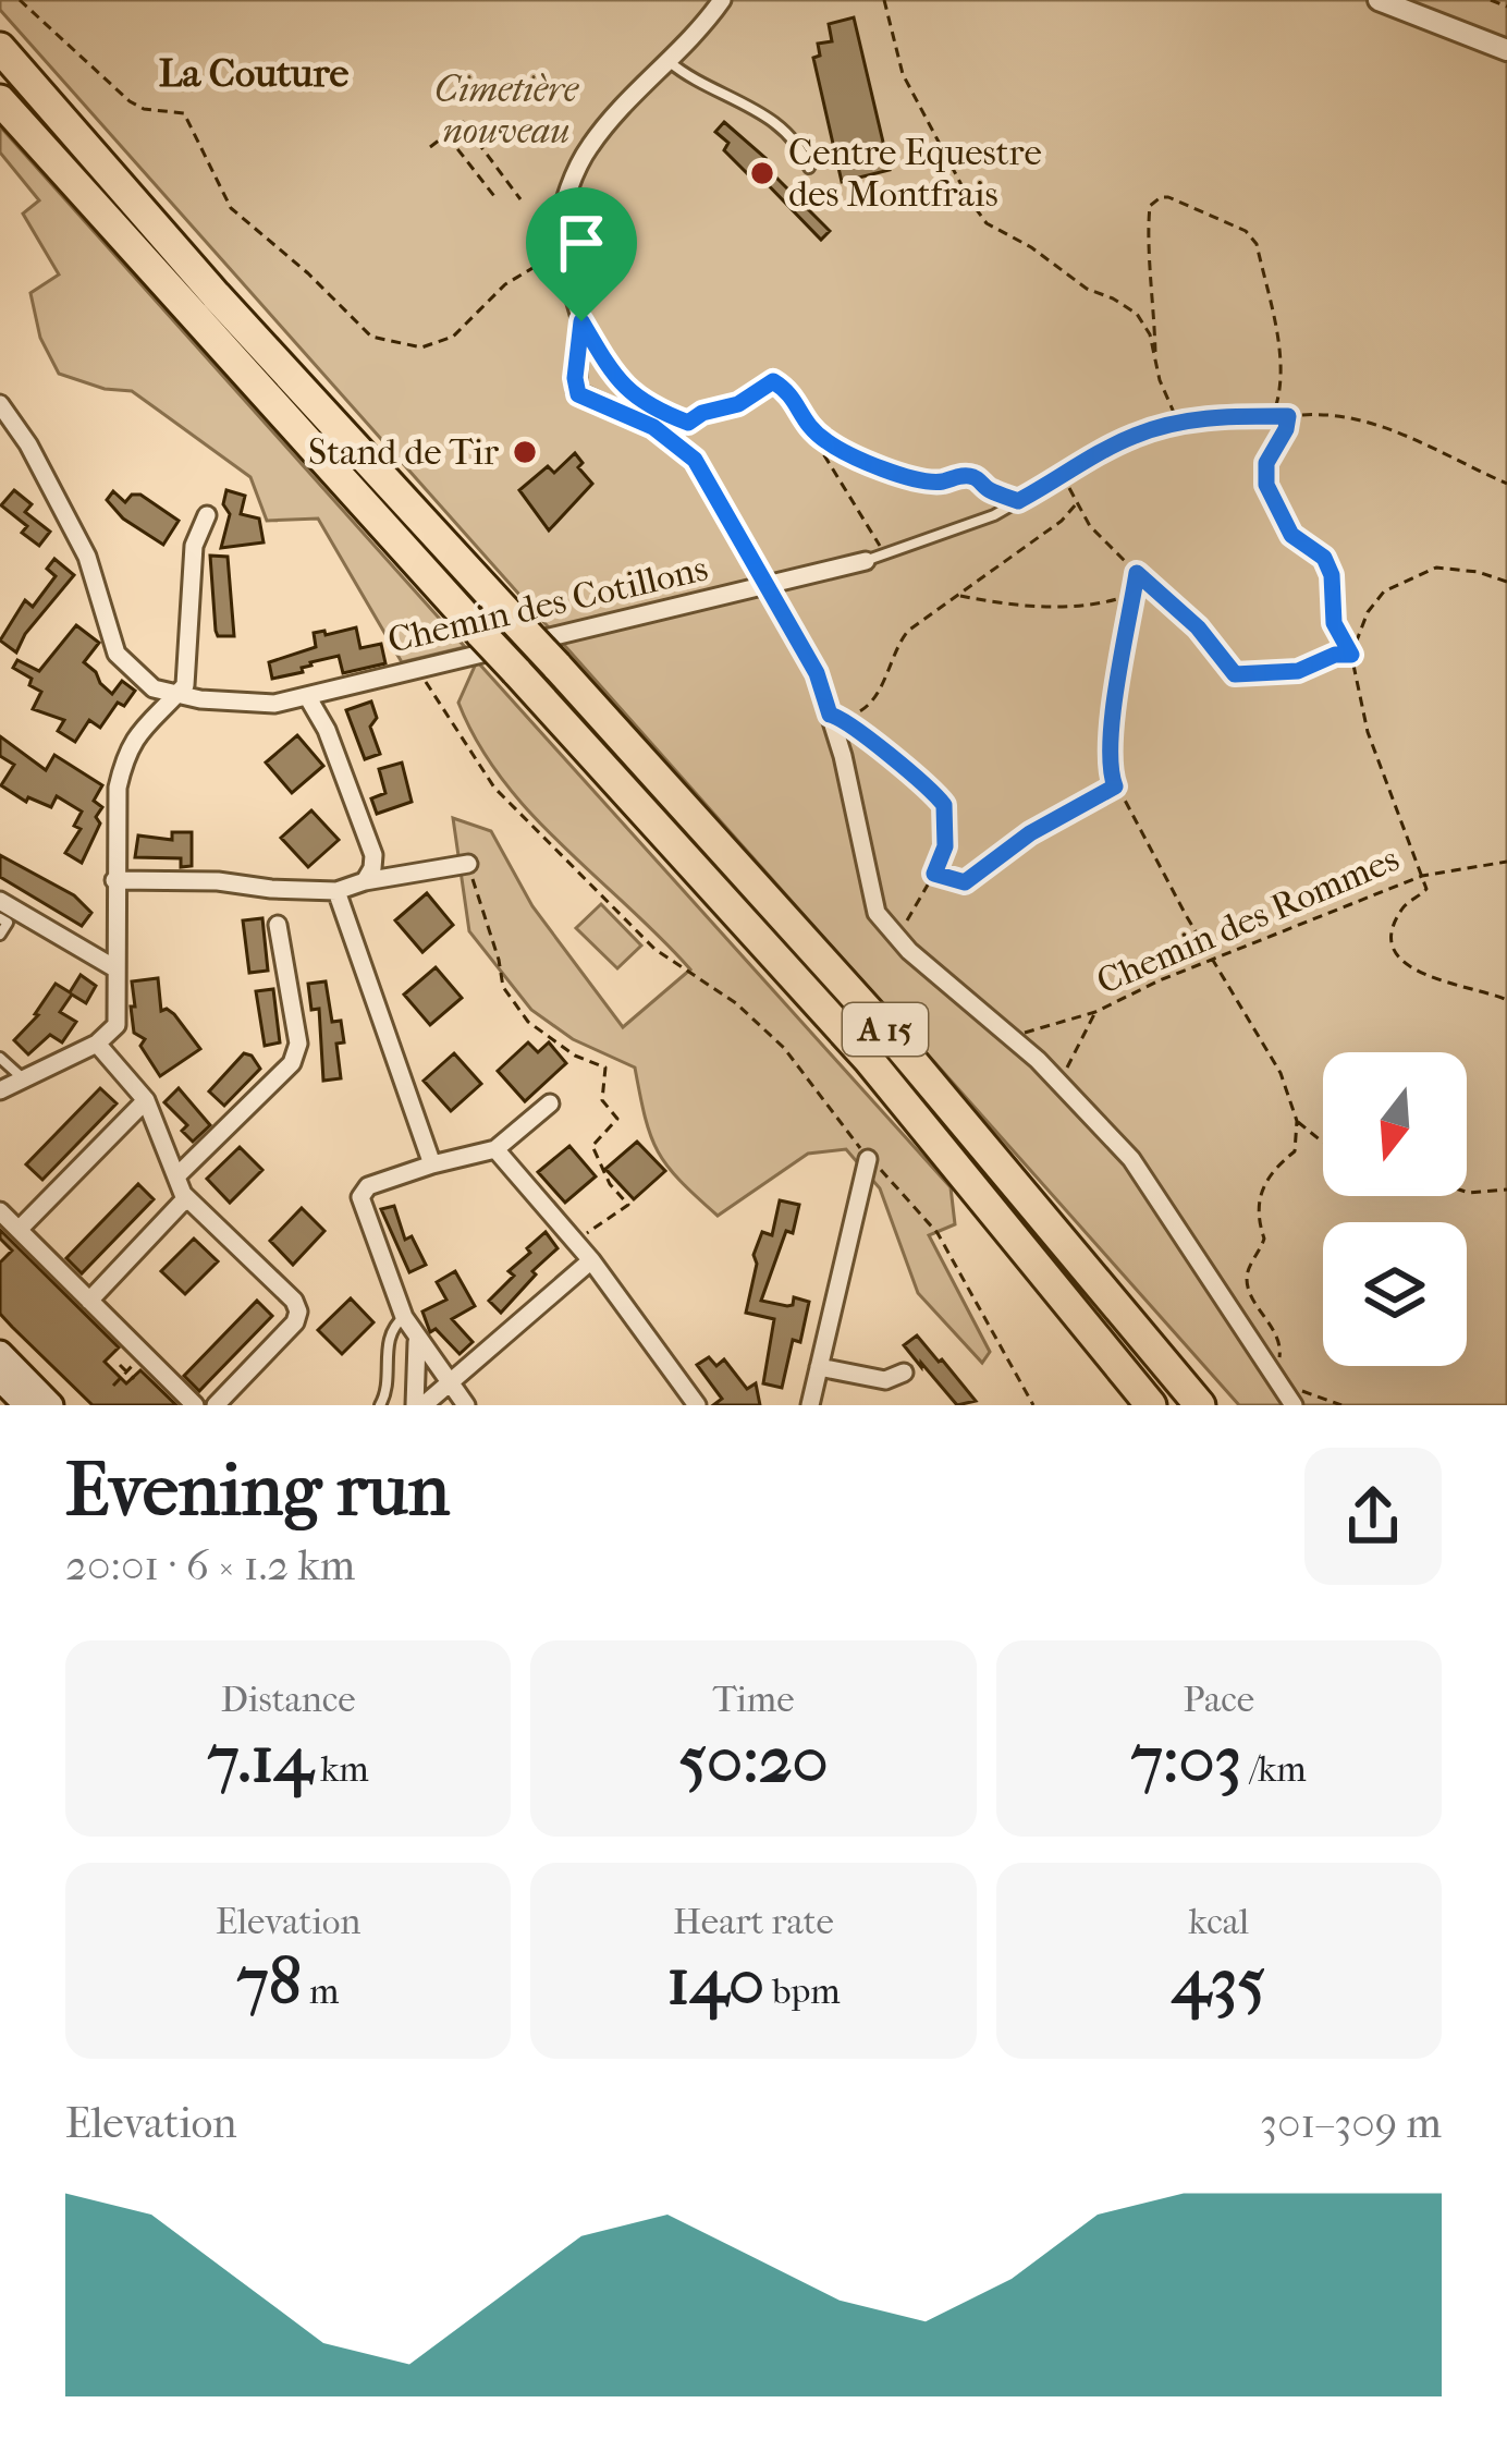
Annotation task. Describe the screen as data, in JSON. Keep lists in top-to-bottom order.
{
  "streets": {
    "highway": ["A 15"],
    "street": ["Chemin des Cotillons"],
    "path": ["Chemin des Rommes"]
  },
  "districts": ["La Couture"],
  "parks": ["Cimetière nouveau"],
  "places": ["Centre Equestre des Montfrais", "Stand de Tir"],
  "north": "bottom",
  "page": {
    "heading": ["Evening run", "20:01 · 6 × 1.2 km"],
    "stats": [
      ["Distance", "7.14 km"],
      ["Time", "50:20"],
      ["Pace", "7:03 /km"],
      ["Elevation", "78 m"],
      ["Heart rate", "140 bpm"],
      ["kcal", "435"]
    ],
    "chart": ["Elevation", "301–309 m"]
  }
}
